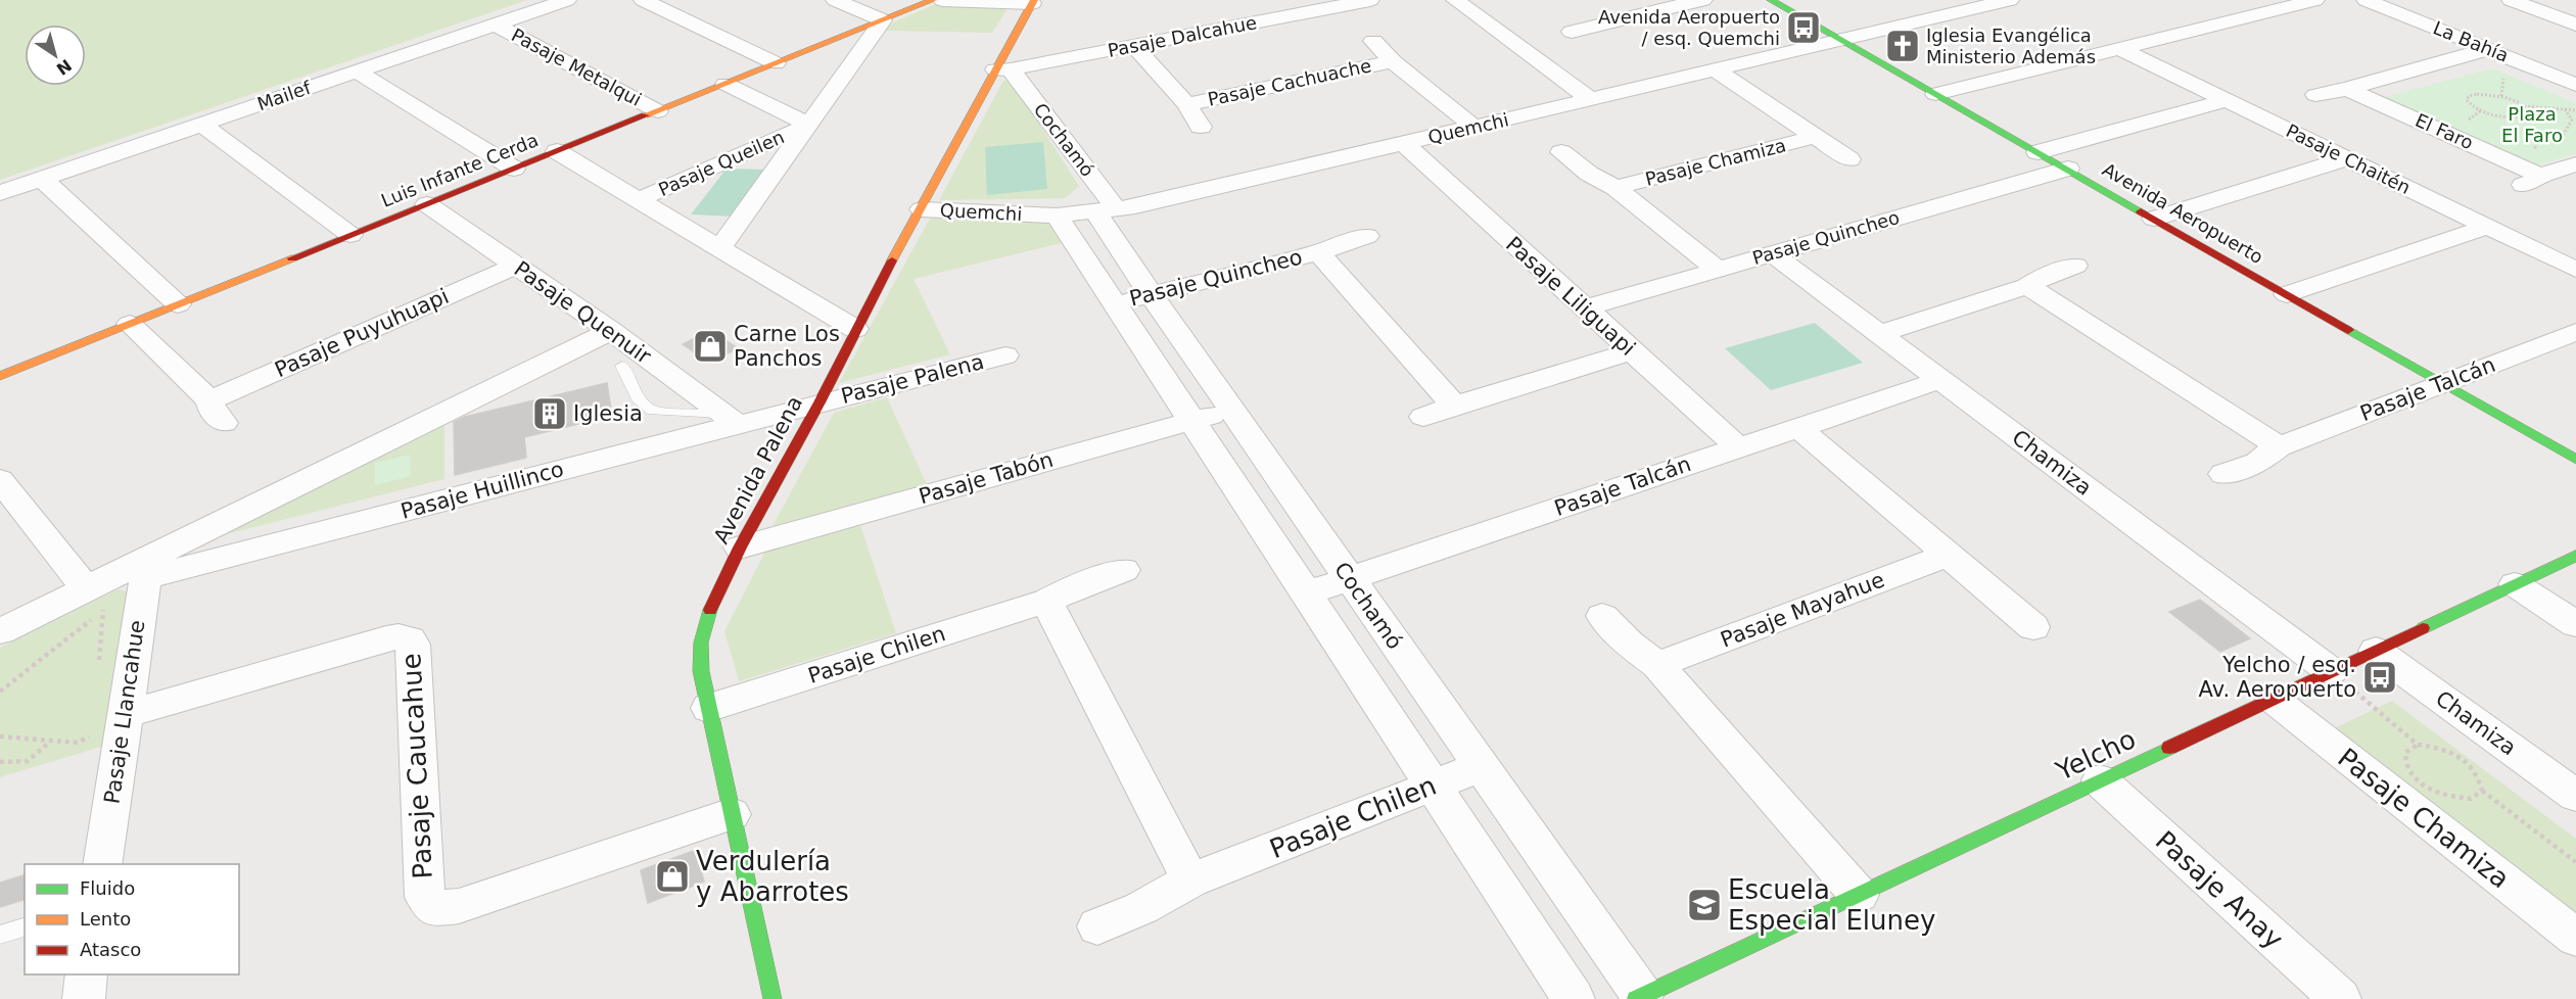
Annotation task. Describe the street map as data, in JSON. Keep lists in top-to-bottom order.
{
  "streets": {
    "street": [
      "Pasaje Dalcahue",
      "La Bahía",
      "Pasaje Metalqui",
      "Pasaje Cachuache",
      "Mailef",
      "Quemchi",
      "El Faro",
      "Cochamó",
      "Pasaje Chaitén",
      "Pasaje Chamiza",
      "Pasaje Queilen",
      "Luis Infante Cerda",
      "Avenida Aeropuerto",
      "Pasaje Quincheo",
      "Pasaje Liliguapi",
      "Pasaje Quenuir",
      "Pasaje Puyuhuapi",
      "Pasaje Palena",
      "Pasaje Talcán",
      "Chamiza",
      "Avenida Palena",
      "Pasaje Tabón",
      "Pasaje Huillinco",
      "Pasaje Mayahue",
      "Pasaje Chilen",
      "Pasaje Llancahue",
      "Yelcho",
      "Pasaje Caucahue",
      "Pasaje Anay"
    ]
  },
  "crossings": [
    ["Pasaje Dalcahue", "Pasaje Cachuache"],
    ["Pasaje Dalcahue", "Cochamó"],
    ["Pasaje Dalcahue", "Avenida Palena"],
    ["Pasaje Metalqui", "Mailef"],
    ["Pasaje Metalqui", "Luis Infante Cerda"],
    ["Pasaje Cachuache", "Quemchi"],
    ["Quemchi", "Cochamó"],
    ["Quemchi", "Pasaje Chamiza"],
    ["Quemchi", "Avenida Aeropuerto"],
    ["Quemchi", "Pasaje Liliguapi"],
    ["Quemchi", "Avenida Palena"],
    ["Cochamó", "Pasaje Quincheo"],
    ["Cochamó", "Pasaje Talcán"],
    ["Cochamó", "Avenida Palena"],
    ["Cochamó", "Pasaje Tabón"],
    ["Cochamó", "Pasaje Chilen"],
    ["Cochamó", "Yelcho"],
    ["Pasaje Chamiza", "Pasaje Quincheo"],
    ["Pasaje Chamiza", "Yelcho"],
    ["Pasaje Queilen", "Luis Infante Cerda"],
    ["Pasaje Queilen", "Avenida Palena"],
    ["Luis Infante Cerda", "Pasaje Quenuir"],
    ["Luis Infante Cerda", "Pasaje Puyuhuapi"],
    ["Avenida Aeropuerto", "Pasaje Quincheo"],
    ["Avenida Aeropuerto", "Pasaje Talcán"],
    ["Pasaje Quincheo", "Pasaje Liliguapi"],
    ["Pasaje Quincheo", "Chamiza"],
    ["Pasaje Liliguapi", "Pasaje Talcán"],
    ["Pasaje Quenuir", "Pasaje Puyuhuapi"],
    ["Pasaje Quenuir", "Pasaje Huillinco"],
    ["Pasaje Palena", "Avenida Palena"],
    ["Pasaje Palena", "Pasaje Huillinco"],
    ["Pasaje Talcán", "Chamiza"],
    ["Chamiza", "Yelcho"],
    ["Avenida Palena", "Pasaje Tabón"],
    ["Avenida Palena", "Pasaje Huillinco"],
    ["Avenida Palena", "Pasaje Chilen"],
    ["Avenida Palena", "Pasaje Caucahue"],
    ["Pasaje Huillinco", "Pasaje Llancahue"],
    ["Pasaje Llancahue", "Pasaje Caucahue"],
    ["Yelcho", "Pasaje Anay"]
  ],
  "parks": ["Plaza El Faro"],
  "places": {
    "bus stop": ["Avenida Aeropuerto / esq. Quemchi", "Yelcho / esq. Av. Aeropuerto"],
    "church": ["Iglesia Evangélica Ministerio Además"],
    "shop": ["Carne Los Panchos", "Verdulería y Abarrotes"],
    "building": ["Iglesia"],
    "school or university": ["Escuela Especial Eluney"]
  },
  "legend": ["Fluido", "Lento", "Atasco"],
  "north": "bottom right"
}
